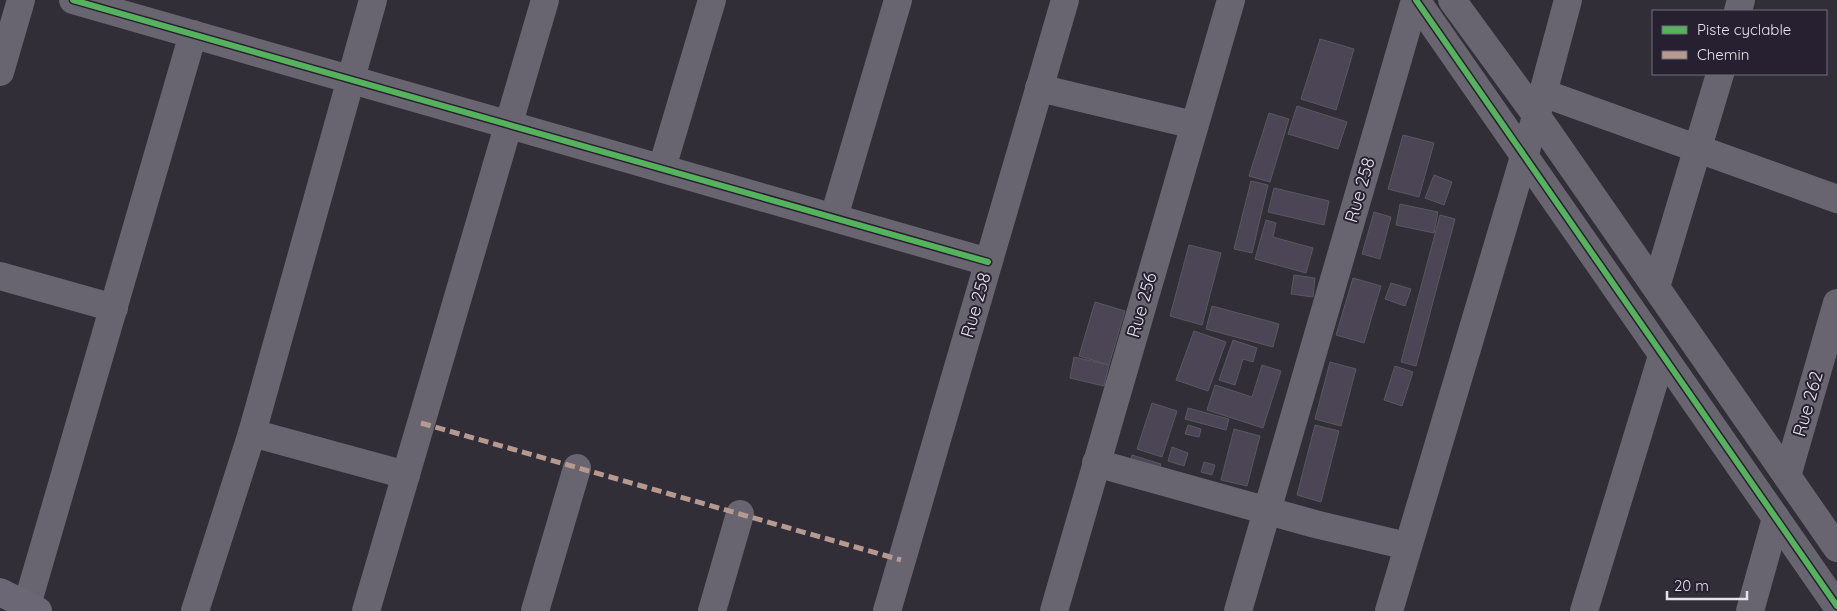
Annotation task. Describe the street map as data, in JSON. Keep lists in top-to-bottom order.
{
  "streets": {
    "street": ["Rue 258", "Rue 256", "Rue 262"]
  },
  "legend": ["Piste cyclable", "Chemin"],
  "scale_bar": "20 m"
}
